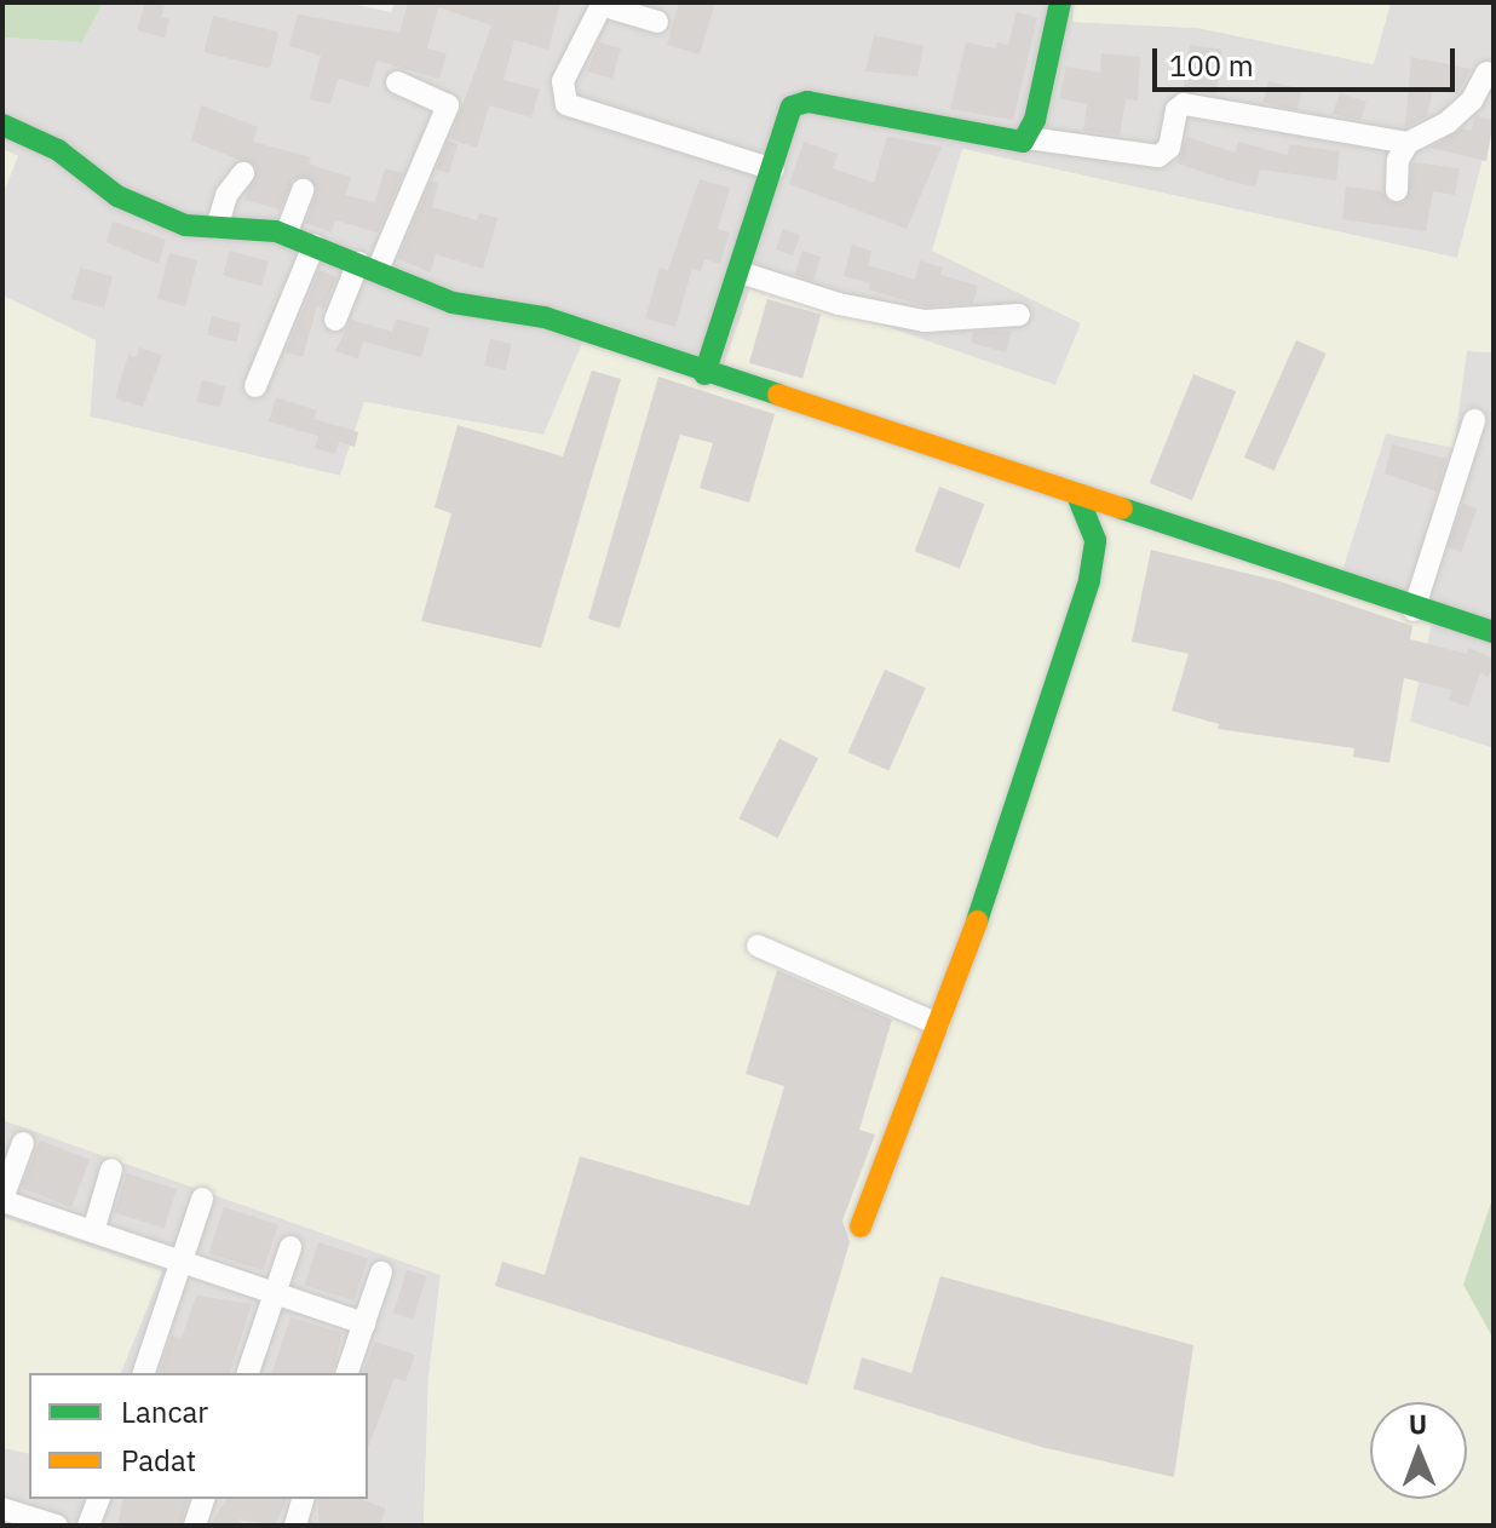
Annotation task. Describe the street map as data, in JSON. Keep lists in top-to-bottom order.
{
  "legend": ["Lancar", "Padat"],
  "scale_bar": "100 m",
  "north": "top"
}
